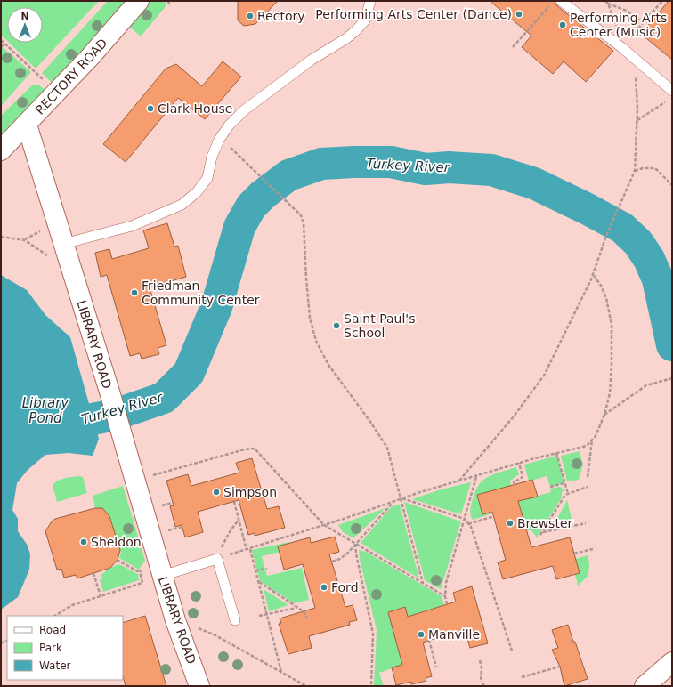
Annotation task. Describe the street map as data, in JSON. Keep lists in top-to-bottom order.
{
  "streets": {
    "street": ["RECTORY ROAD", "LIBRARY ROAD"]
  },
  "crossings": [
    ["RECTORY ROAD", "LIBRARY ROAD"]
  ],
  "water": ["Turkey River", "Library Pond"],
  "places": [
    "Performing Arts Center (Dance)",
    "Rectory",
    "Performing Arts Center (Music)",
    "Clark House",
    "Friedman Community Center",
    "Saint Paul's School",
    "Simpson",
    "Brewster",
    "Sheldon",
    "Ford",
    "Manville"
  ],
  "legend": ["Road", "Park", "Water"],
  "north": "top"
}
